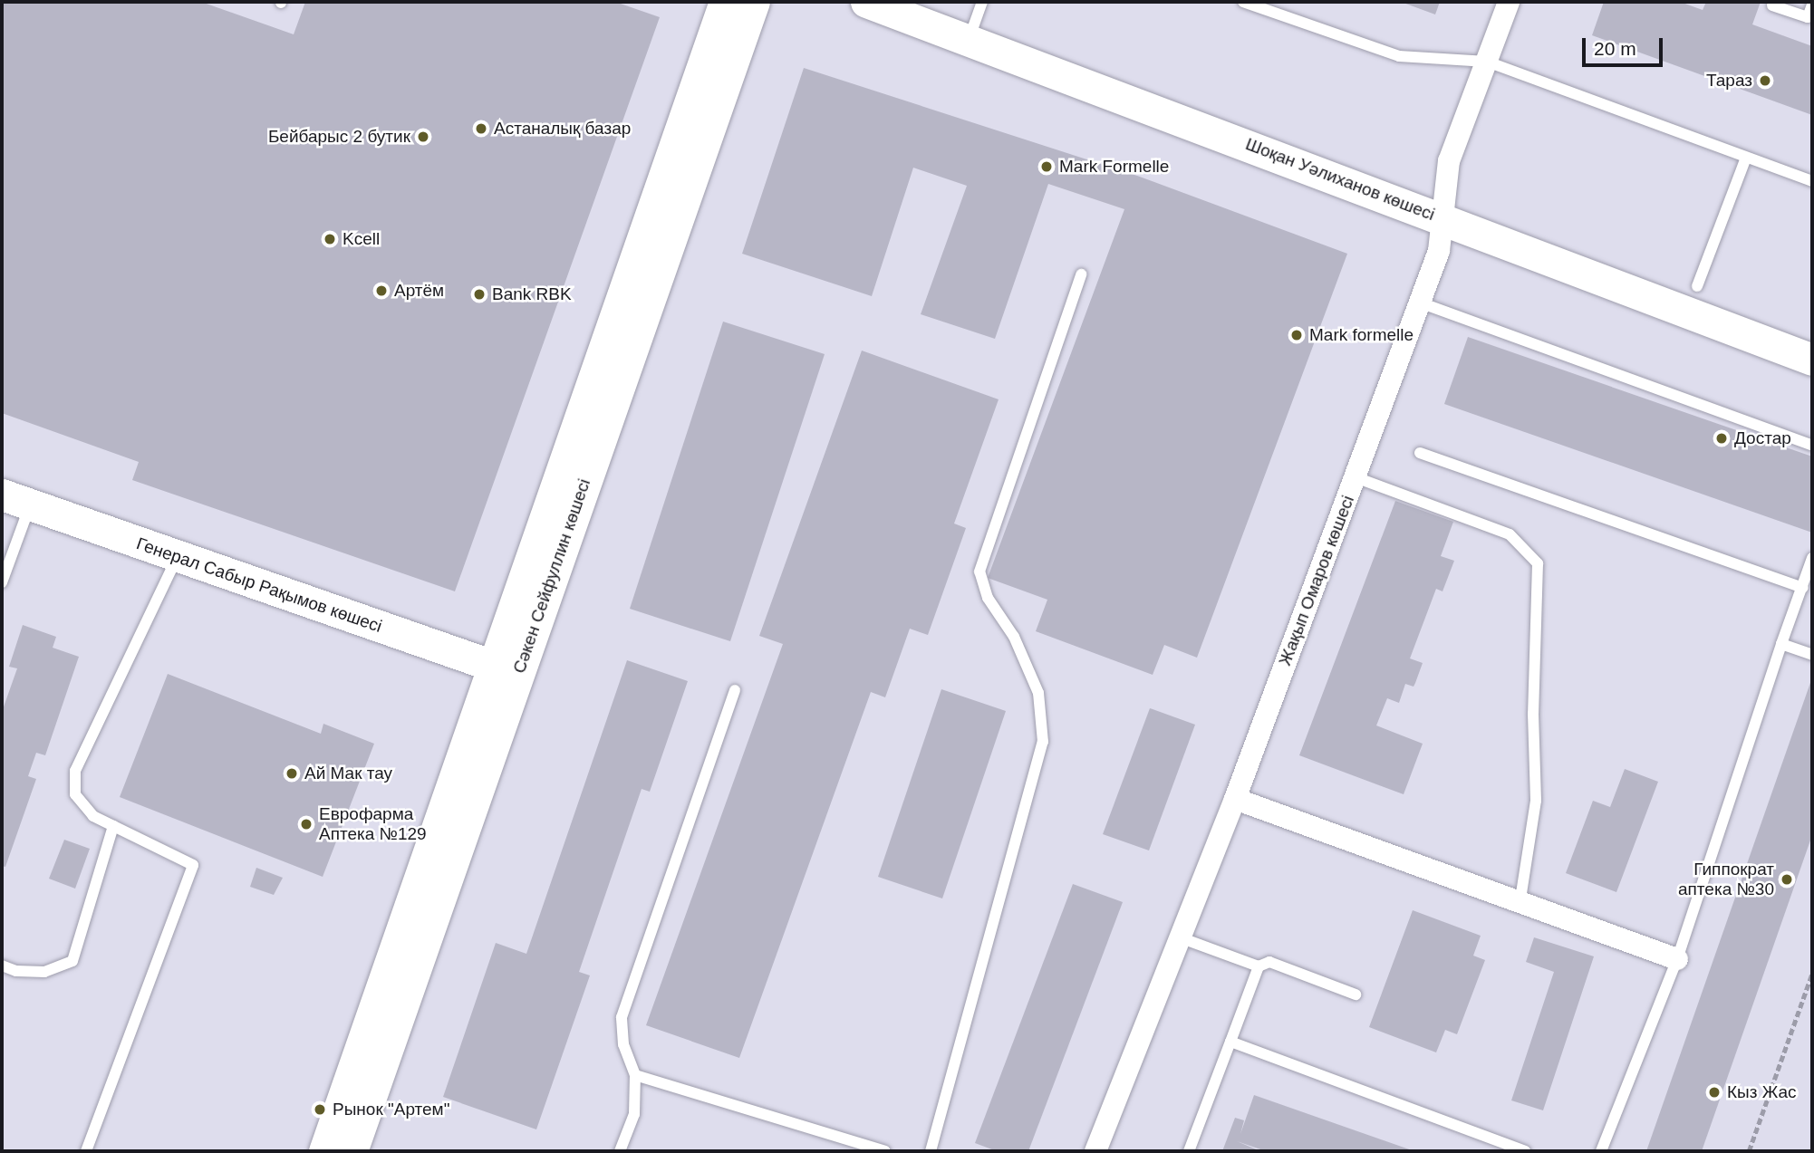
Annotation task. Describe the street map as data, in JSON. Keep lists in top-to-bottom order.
{
  "streets": {
    "main road": ["Шоқан Уәлиханов көшесі", "Сәкен Сейфуллин көшесі", "Генерал Сабыр Рақымов көшесі"],
    "street": ["Жақып Омаров көшесі"]
  },
  "crossings": [
    ["Шоқан Уәлиханов көшесі", "Жақып Омаров көшесі"],
    ["Сәкен Сейфуллин көшесі", "Генерал Сабыр Рақымов көшесі"]
  ],
  "places": [
    "Тараз",
    "Астаналық базар",
    "Бейбарыс 2 бутик",
    "Mark Formelle",
    "Kcell",
    "Артём",
    "Bank RBK",
    "Mark formelle",
    "Достар",
    "Ай Мак тау",
    "Еврофарма Аптека №129",
    "Гиппократ аптека №30",
    "Кыз Жас",
    "Рынок \"Артем\""
  ],
  "scale_bar": "20 m"
}
